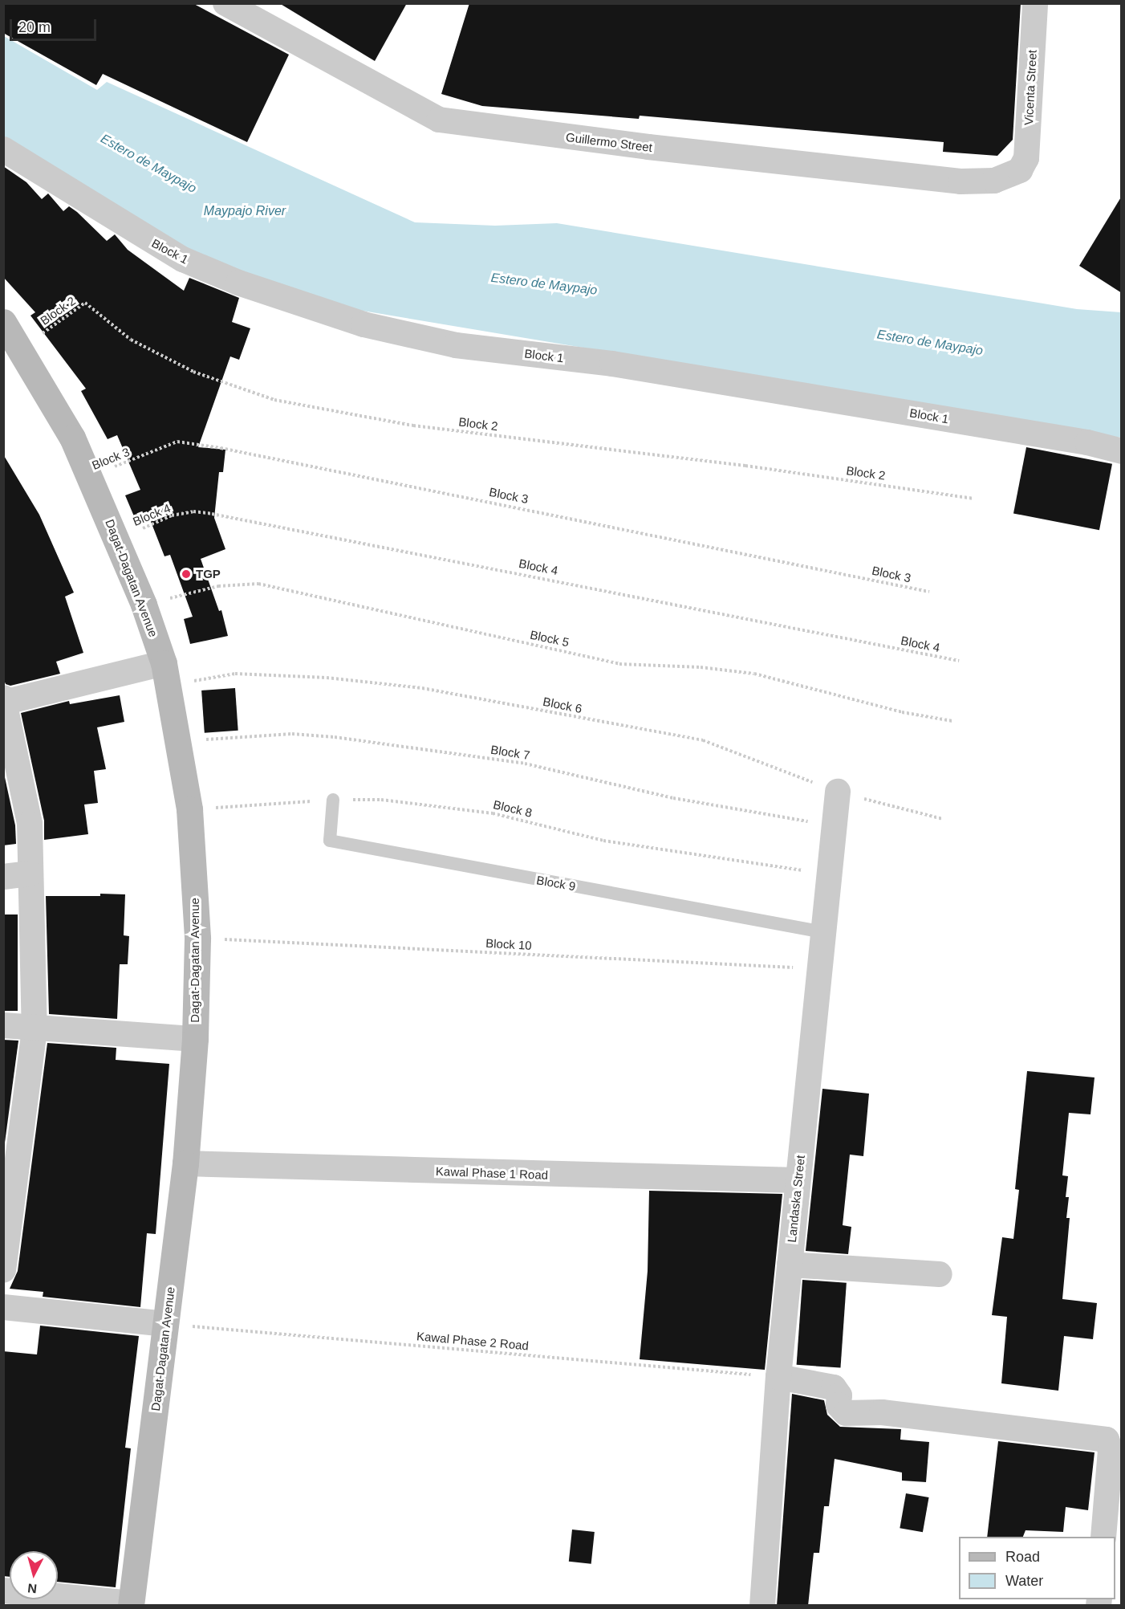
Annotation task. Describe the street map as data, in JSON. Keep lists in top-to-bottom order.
{
  "streets": {
    "street": [
      "Vicenta Street",
      "Guillermo Street",
      "Block 1",
      "Dagat-Dagatan Avenue",
      "Kawal Phase 1 Road",
      "Landaska Street"
    ],
    "lane": ["Block 9"],
    "path": [
      "Block 2",
      "Block 3",
      "Block 4",
      "Block 5",
      "Block 6",
      "Block 7",
      "Block 8",
      "Block 10",
      "Kawal Phase 2 Road"
    ]
  },
  "crossings": [
    ["Vicenta Street", "Guillermo Street"],
    ["Block 2", "Dagat-Dagatan Avenue"],
    ["Block 3", "Dagat-Dagatan Avenue"],
    ["Block 4", "Dagat-Dagatan Avenue"],
    ["Dagat-Dagatan Avenue", "Block 5"],
    ["Dagat-Dagatan Avenue", "Block 6"],
    ["Dagat-Dagatan Avenue", "Block 7"],
    ["Dagat-Dagatan Avenue", "Block 8"],
    ["Dagat-Dagatan Avenue", "Block 10"],
    ["Dagat-Dagatan Avenue", "Kawal Phase 1 Road"],
    ["Dagat-Dagatan Avenue", "Kawal Phase 2 Road"],
    ["Block 6", "Landaska Street"],
    ["Block 7", "Landaska Street"],
    ["Block 8", "Block 9"],
    ["Block 8", "Landaska Street"],
    ["Block 9", "Landaska Street"],
    ["Block 10", "Landaska Street"],
    ["Kawal Phase 1 Road", "Landaska Street"],
    ["Landaska Street", "Kawal Phase 2 Road"]
  ],
  "water": ["Estero de Maypajo", "Maypajo River"],
  "places": ["TGP"],
  "legend": ["Road", "Water"],
  "scale_bar": "20 m",
  "north": "bottom"
}
